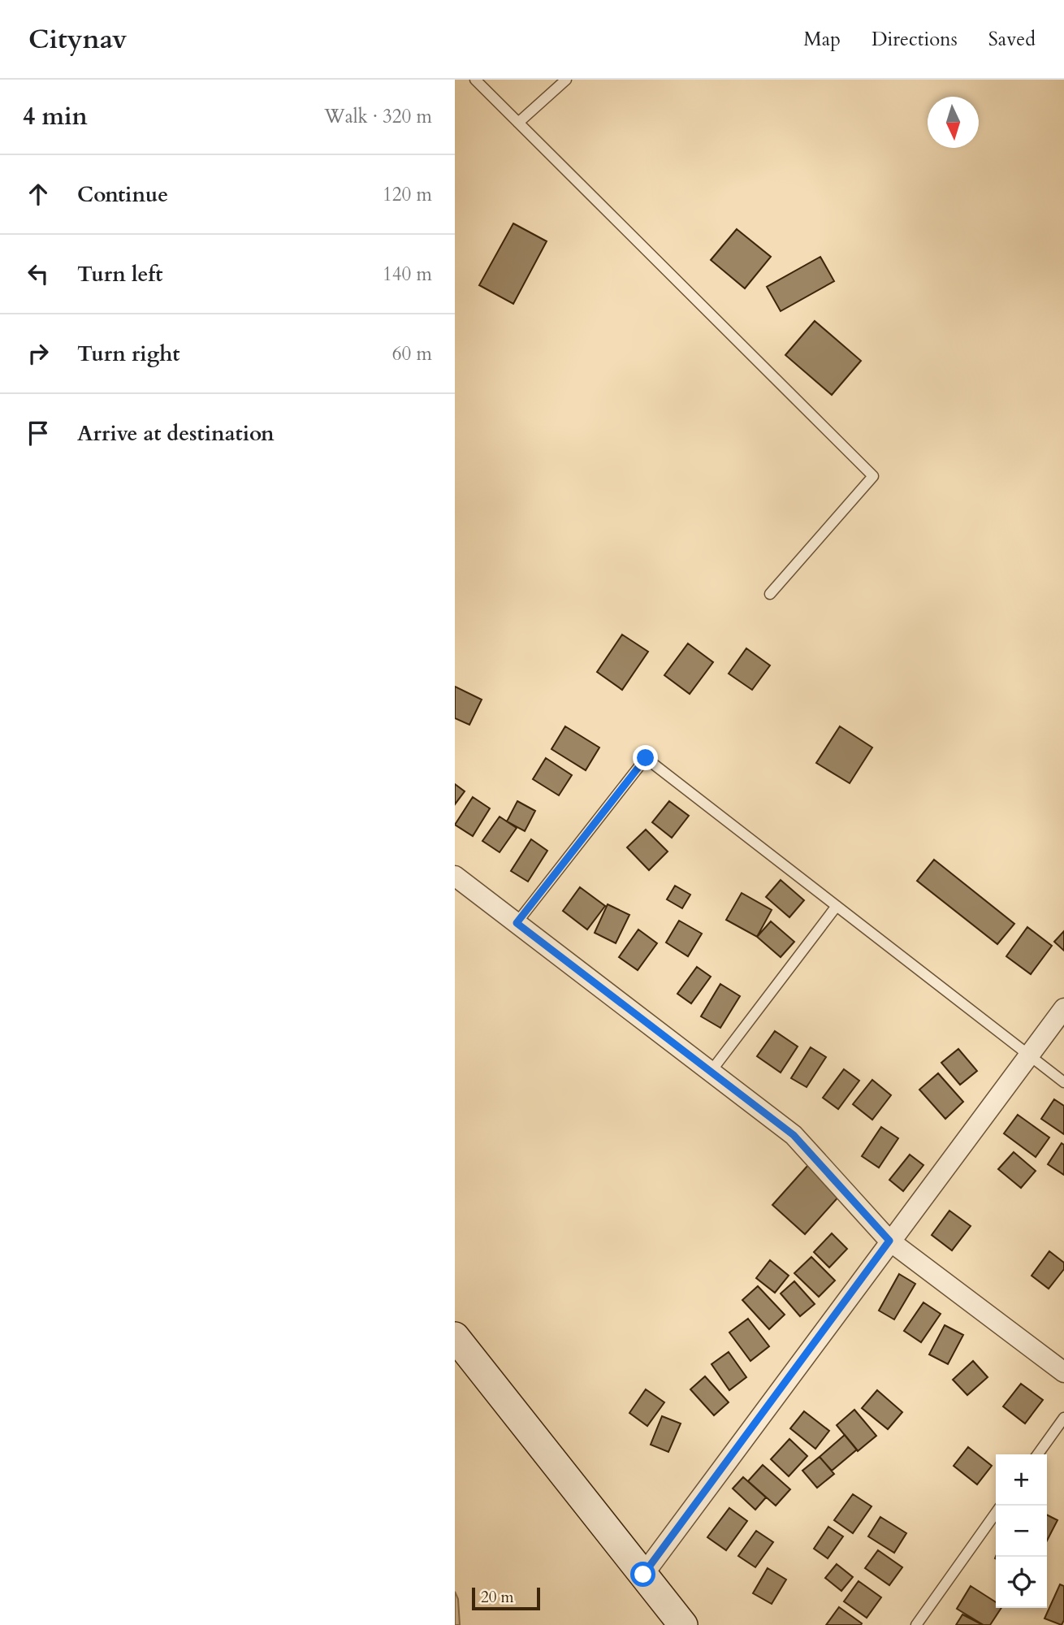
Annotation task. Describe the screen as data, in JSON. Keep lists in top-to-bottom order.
{
  "scale_bar": "20 m",
  "north": "bottom",
  "page": {
    "header": "Citynav",
    "nav": ["Map", "Directions", "Saved"],
    "heading": ["4 min", "Walk · 320 m"],
    "list": [
      ["Continue", "120 m"],
      ["Turn left", "140 m"],
      ["Turn right", "60 m"],
      "Arrive at destination"
    ],
    "map_buttons": ["+", "−"],
    "scale": "20 m"
  }
}
